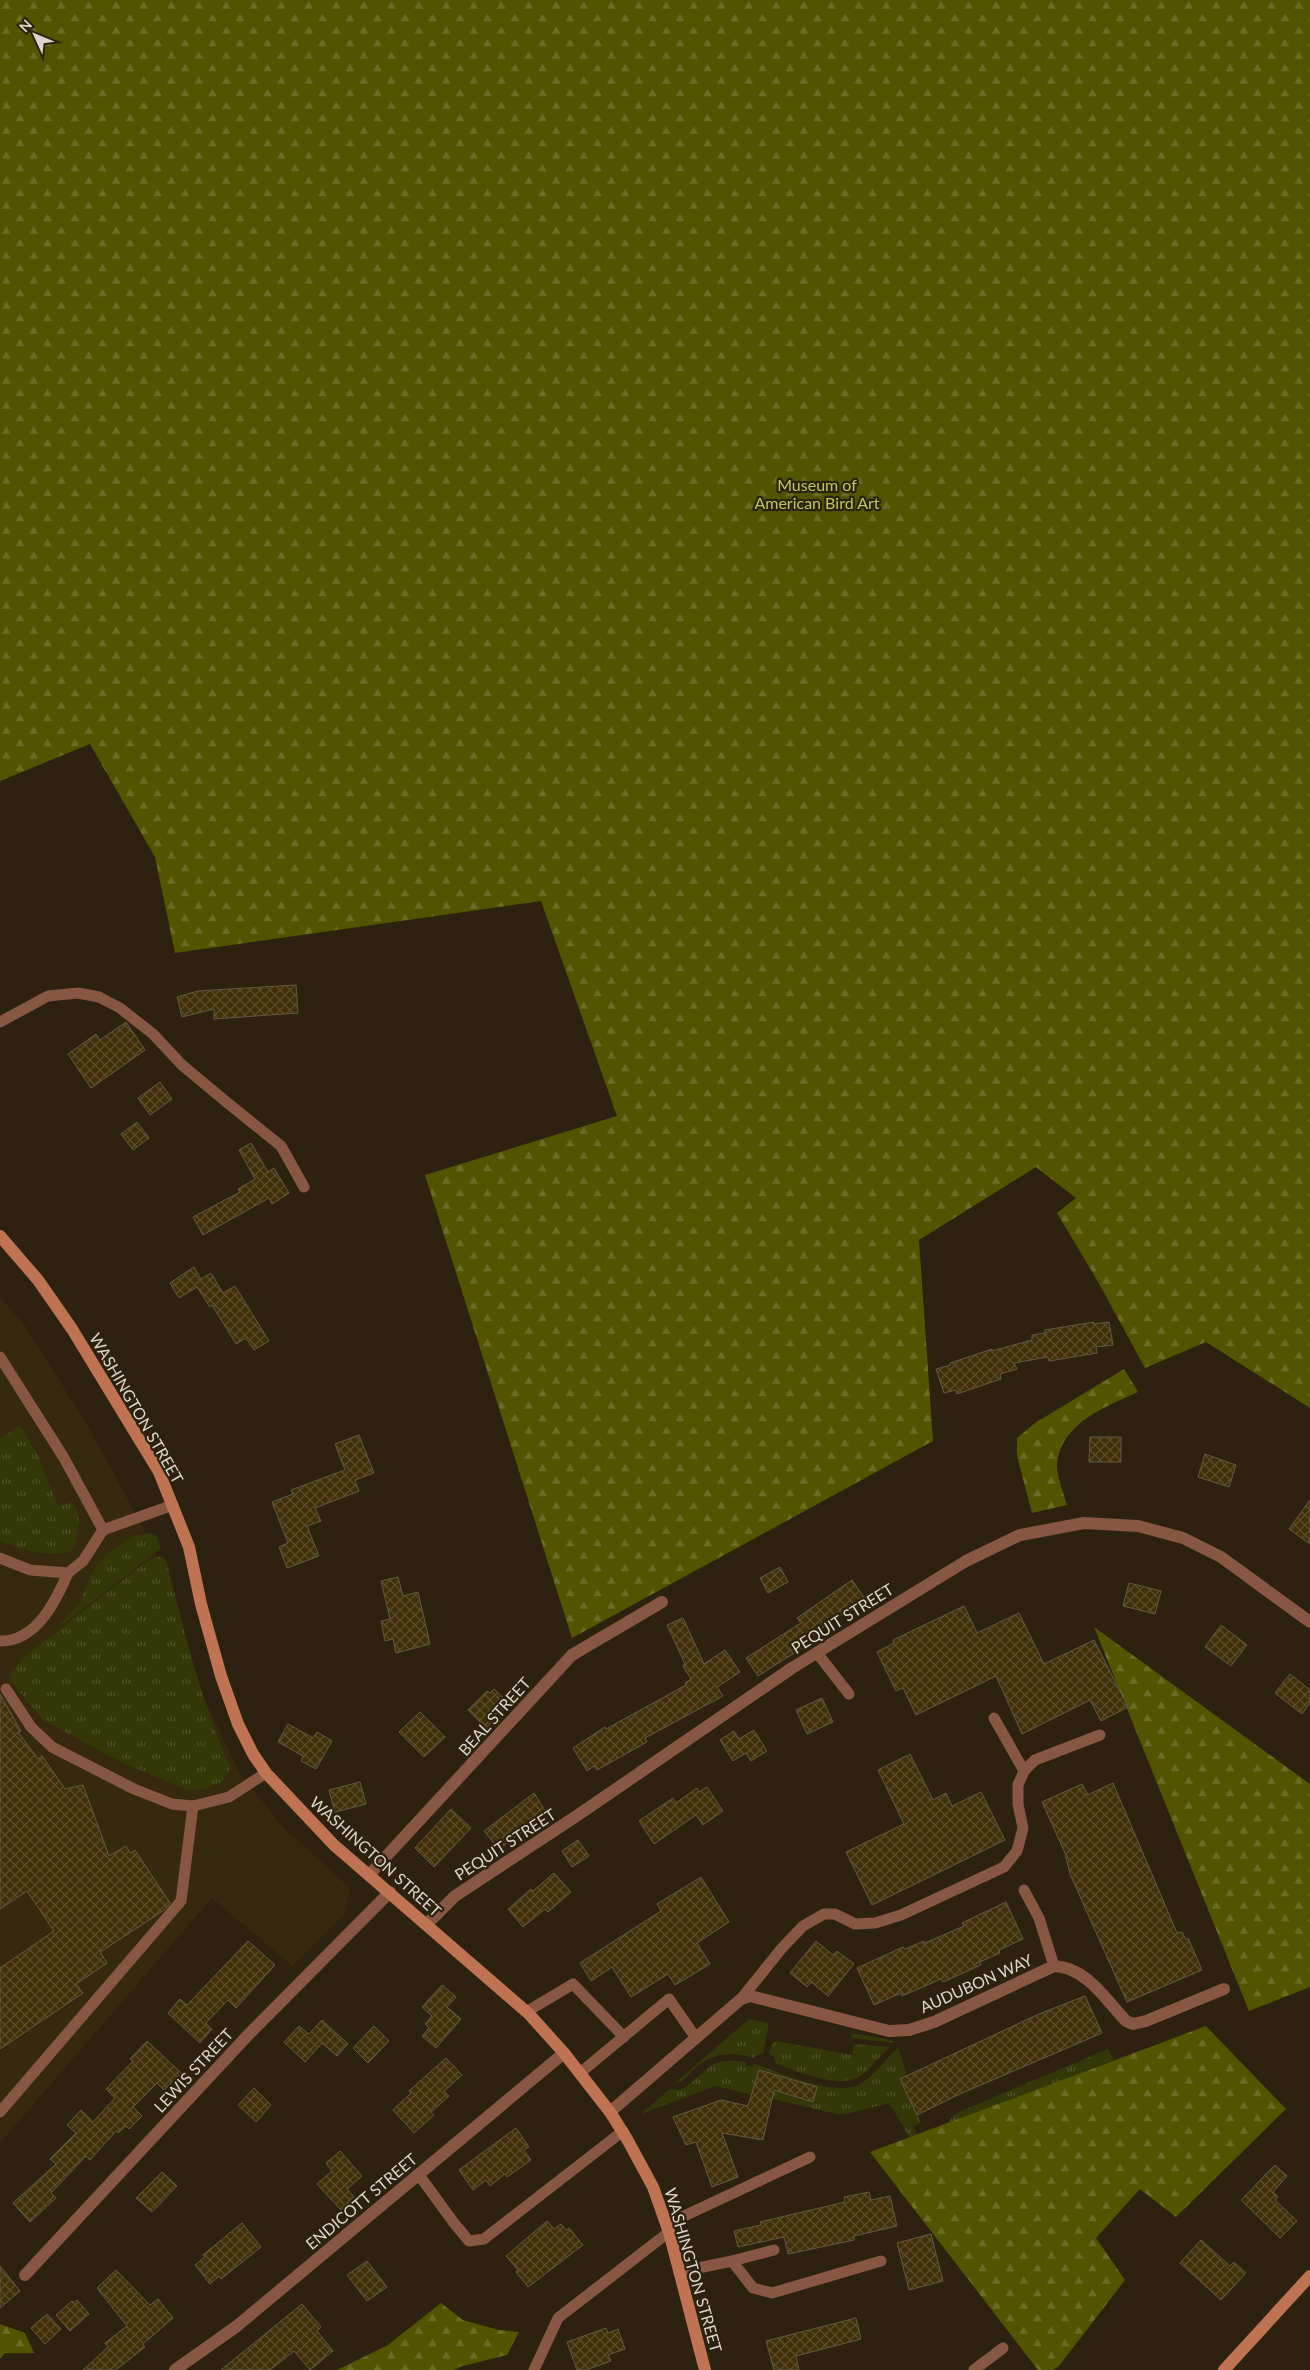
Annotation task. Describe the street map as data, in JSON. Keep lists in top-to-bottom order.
{
  "streets": {
    "main road": ["WASHINGTON STREET"],
    "street": [
      "PEQUIT STREET",
      "BEAL STREET",
      "AUDUBON WAY",
      "LEWIS STREET",
      "ENDICOTT STREET"
    ]
  },
  "crossings": [
    ["WASHINGTON STREET", "PEQUIT STREET"],
    ["WASHINGTON STREET", "BEAL STREET"],
    ["WASHINGTON STREET", "LEWIS STREET"],
    ["WASHINGTON STREET", "ENDICOTT STREET"]
  ],
  "parks": ["Museum of American Bird Art"],
  "north": "top left"
}
